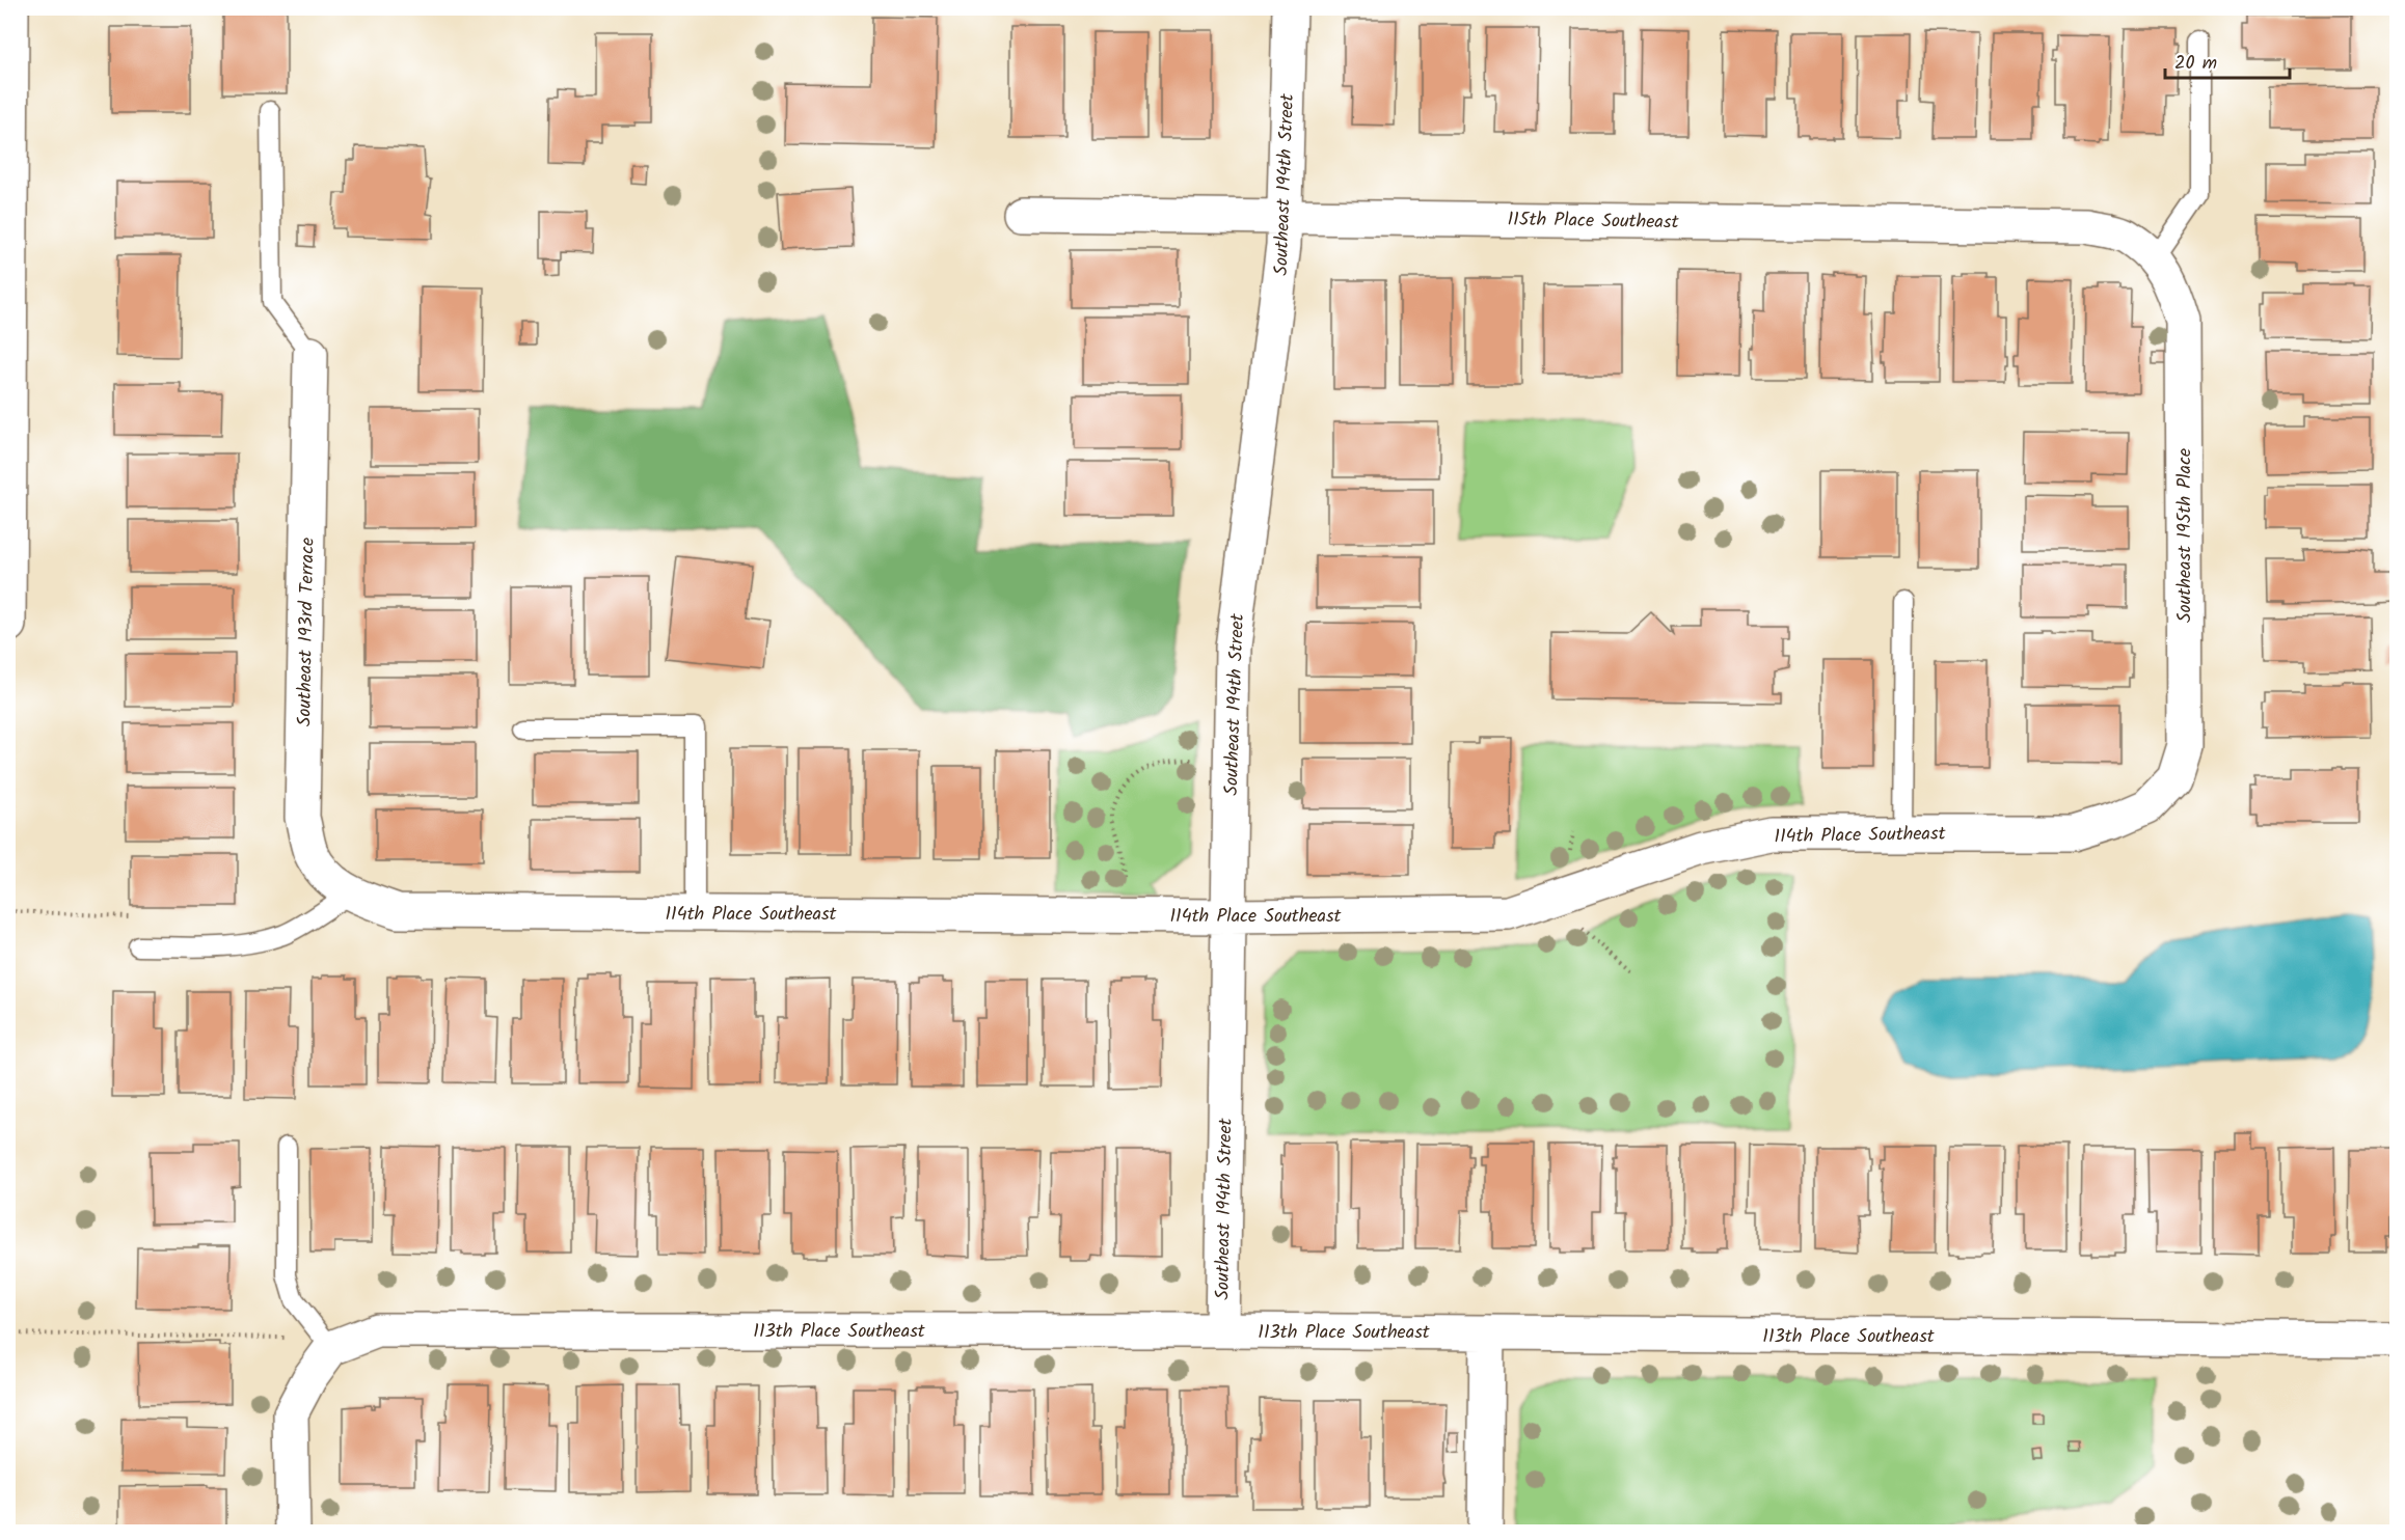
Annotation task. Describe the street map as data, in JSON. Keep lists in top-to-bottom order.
{
  "streets": {
    "street": [
      "Southeast 194th Street",
      "115th Place Southeast",
      "Southeast 195th Place",
      "Southeast 193rd Terrace",
      "114th Place Southeast",
      "113th Place Southeast"
    ]
  },
  "crossings": [
    ["Southeast 194th Street", "115th Place Southeast"],
    ["Southeast 194th Street", "114th Place Southeast"],
    ["Southeast 194th Street", "113th Place Southeast"],
    ["115th Place Southeast", "Southeast 195th Place"],
    ["Southeast 195th Place", "114th Place Southeast"],
    ["Southeast 193rd Terrace", "114th Place Southeast"]
  ],
  "scale_bar": "20 m"
}
